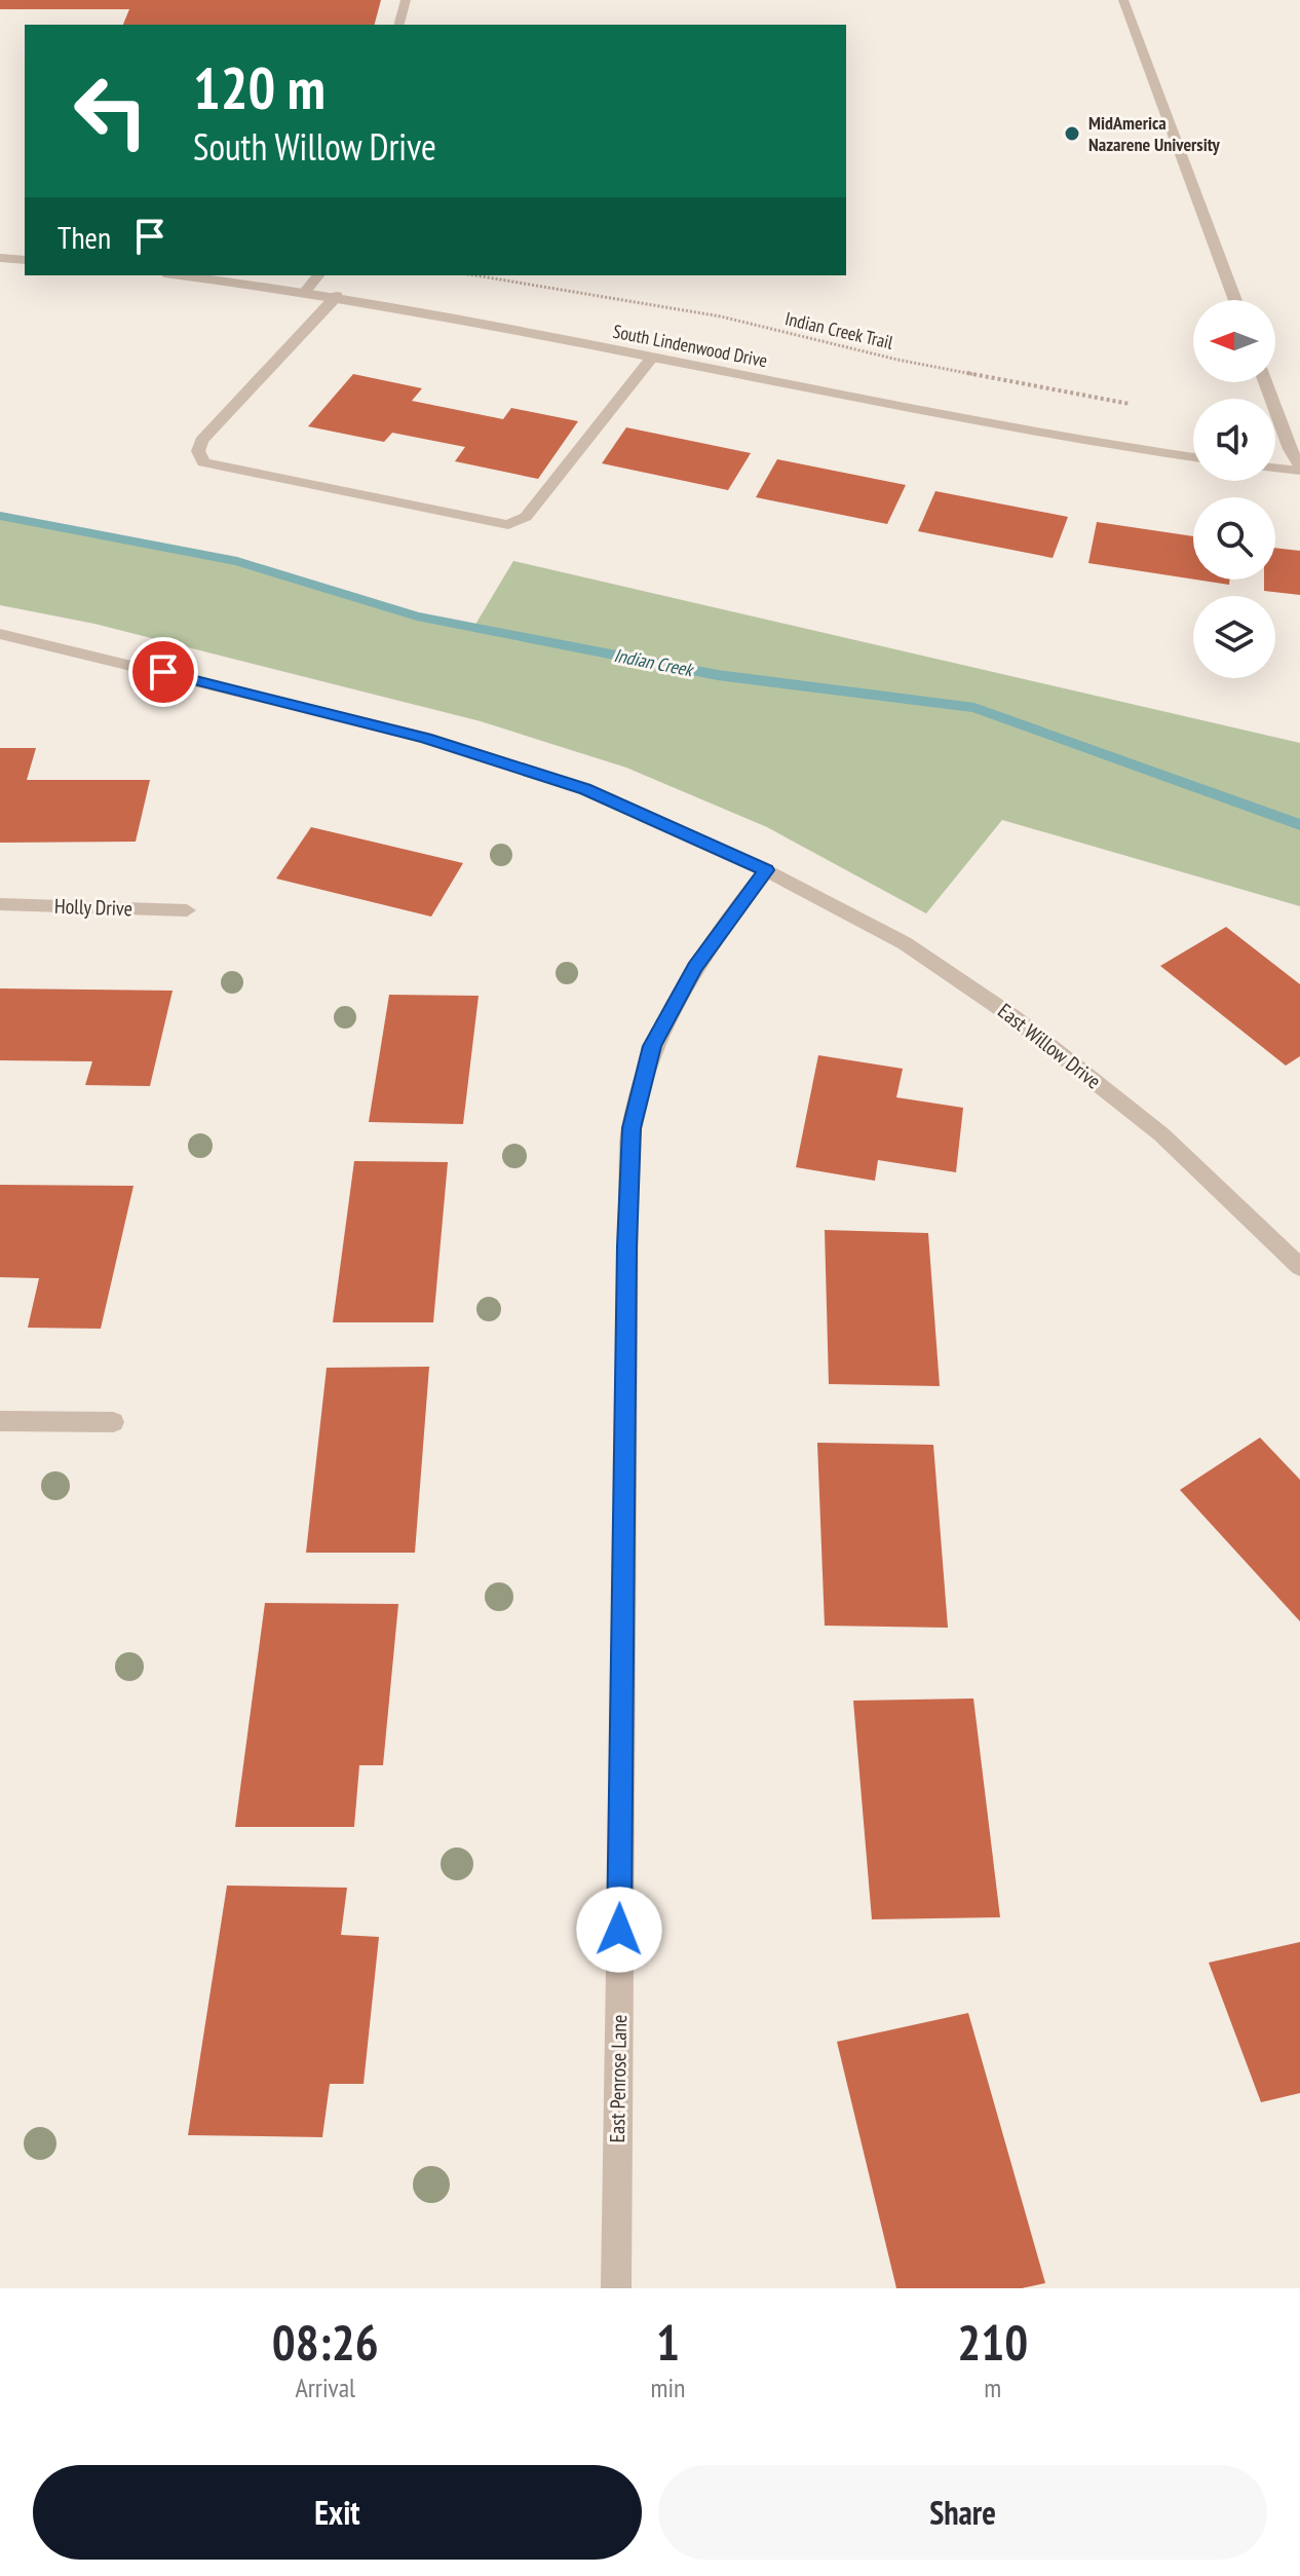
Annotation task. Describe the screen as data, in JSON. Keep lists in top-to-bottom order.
{
  "streets": {
    "street": [
      "South Lindenwood Drive",
      "Holly Drive",
      "East Willow Drive",
      "East Penrose Lane"
    ],
    "path": ["Indian Creek Trail"]
  },
  "crossings": [
    ["East Willow Drive", "East Penrose Lane"]
  ],
  "water": ["Indian Creek"],
  "places": ["MidAmerica Nazarene University"],
  "north": "left",
  "page": {
    "turn": ["120 m", "South Willow Drive"],
    "then": "Then",
    "eta": [
      "08:26",
      "Arrival",
      "1",
      "min",
      "210",
      "m"
    ],
    "buttons": ["Exit", "Share"]
  }
}
